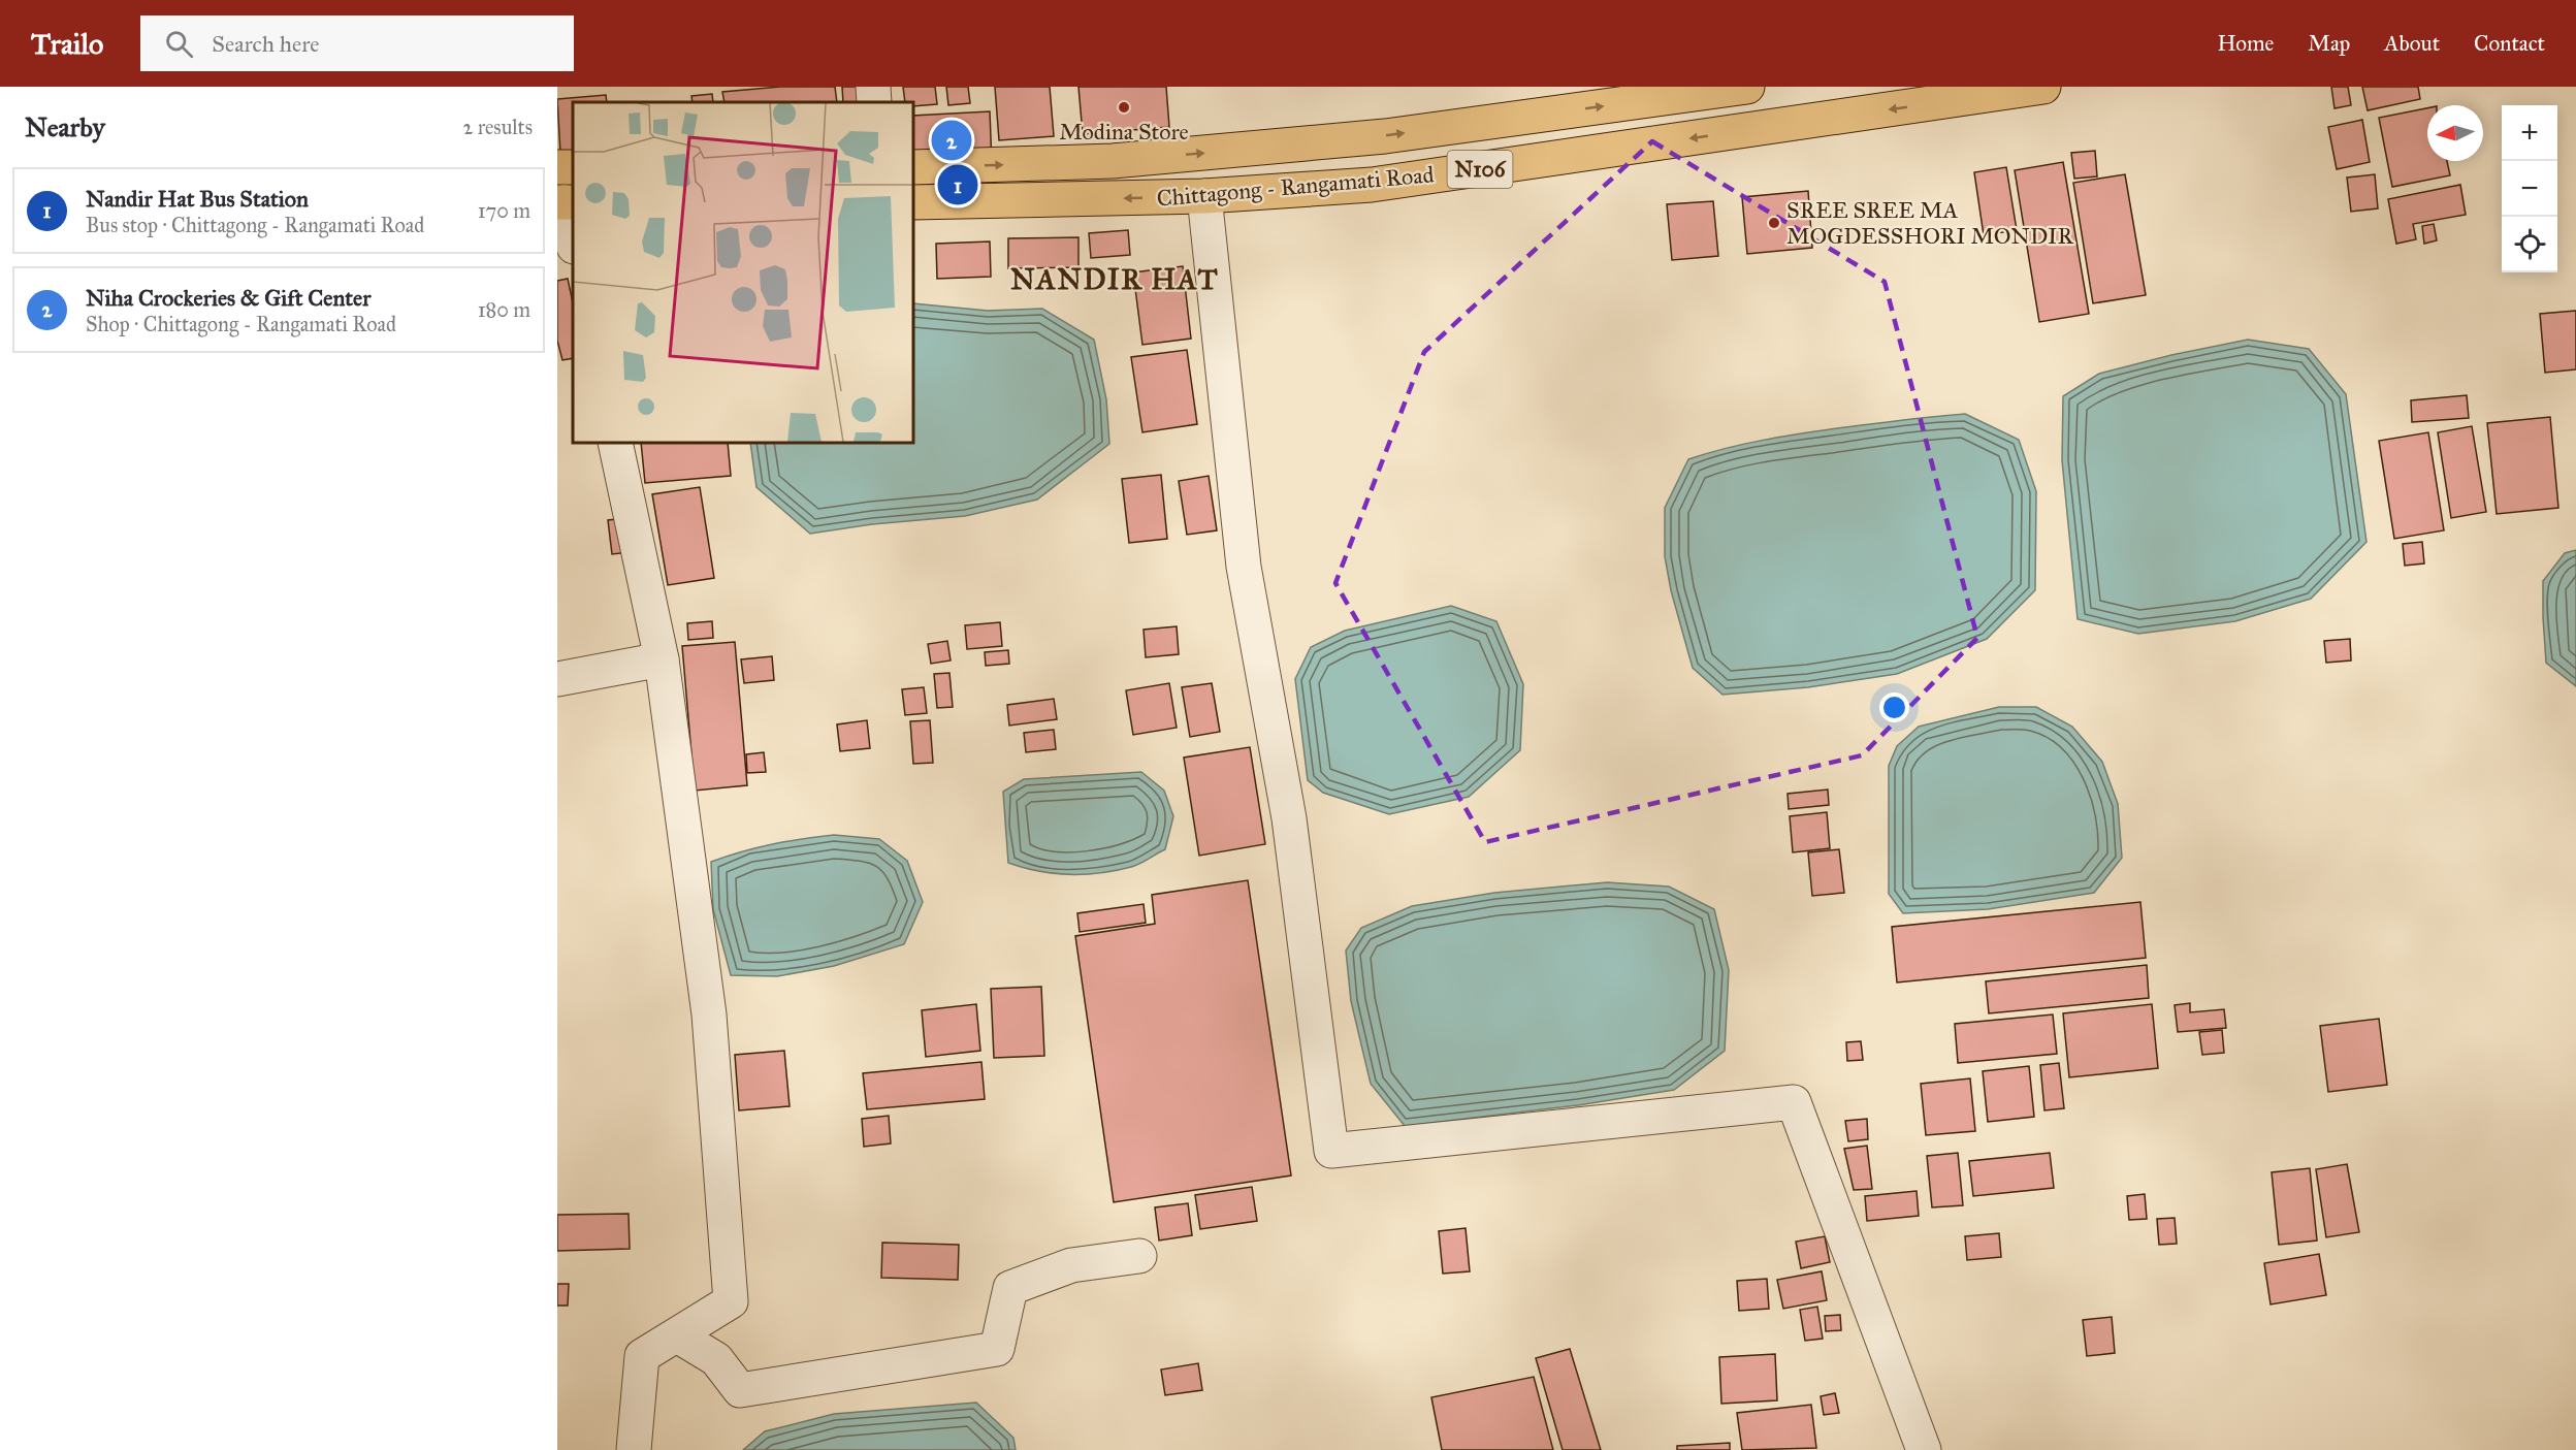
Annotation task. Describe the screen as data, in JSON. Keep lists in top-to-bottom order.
{
  "streets": {
    "highway": ["N106", "Chittagong - Rangamati Road"]
  },
  "districts": ["NANDIR HAT"],
  "places": ["Modina Store", "SREE SREE MA MOGDESSHORI MONDIR"],
  "north": "left",
  "page": {
    "header": "Trailo",
    "search": "Search here",
    "nav": [
      "Home",
      "Map",
      "About",
      "Contact"
    ],
    "heading": ["Nearby", "2 results"],
    "map_buttons": ["+", "−"],
    "pins": ["2", "1"],
    "list": [
      {
        "mark": "1",
        "name": "Nandir Hat Bus Station",
        "note": "Bus stop · Chittagong - Rangamati Road",
        "value": "170 m"
      },
      {
        "mark": "2",
        "name": "Niha Crockeries & Gift Center",
        "note": "Shop · Chittagong - Rangamati Road",
        "value": "180 m"
      }
    ]
  }
}
